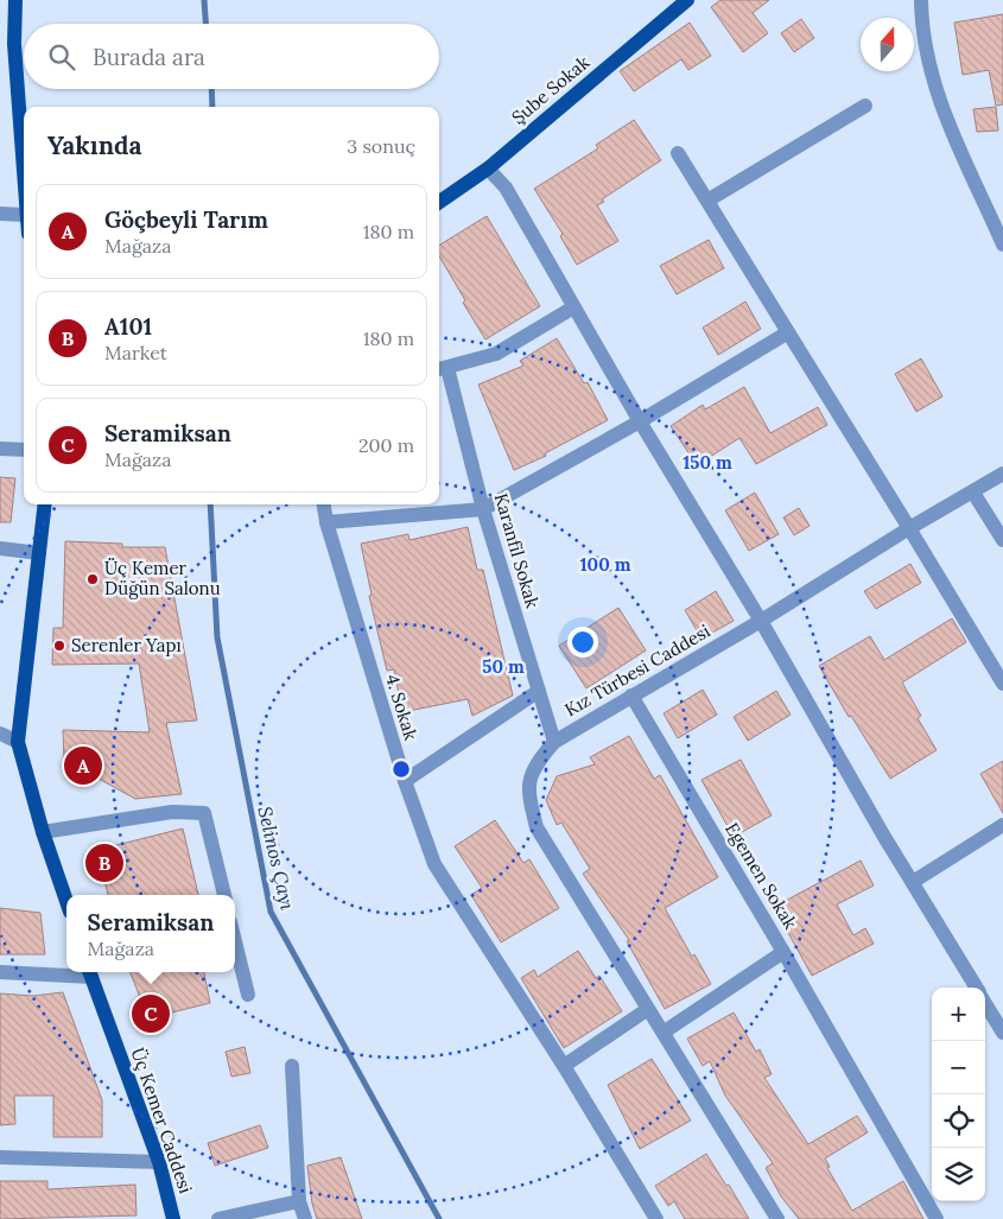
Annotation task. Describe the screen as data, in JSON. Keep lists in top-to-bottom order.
{
  "streets": {
    "main road": ["Şube Sokak", "Üç Kemer Caddesi"],
    "street": [
      "Karanfil Sokak",
      "Kız Türbesi Caddesi",
      "4. Sokak",
      "Egemen Sokak"
    ]
  },
  "crossings": [
    ["Karanfil Sokak", "Kız Türbesi Caddesi"],
    ["Kız Türbesi Caddesi", "Egemen Sokak"]
  ],
  "water": ["Selinos Çayı"],
  "places": ["Üç Kemer Düğün Salonu", "Serenler Yapı"],
  "north": "top",
  "page": {
    "search": "Burada ara",
    "heading": ["Yakında", "3 sonuç"],
    "list": [
      {
        "mark": "A",
        "name": "Göçbeyli Tarım",
        "note": "Mağaza",
        "value": "180 m"
      },
      {
        "mark": "B",
        "name": "A101",
        "note": "Market",
        "value": "180 m"
      },
      {
        "mark": "C",
        "name": "Seramiksan",
        "note": "Mağaza",
        "value": "200 m"
      }
    ],
    "pins": ["A", "B", "C"],
    "popup": ["Seramiksan", "Mağaza"],
    "map_buttons": ["+", "−"]
  },
  "rings": ["150 m", "100 m", "50 m"]
}
